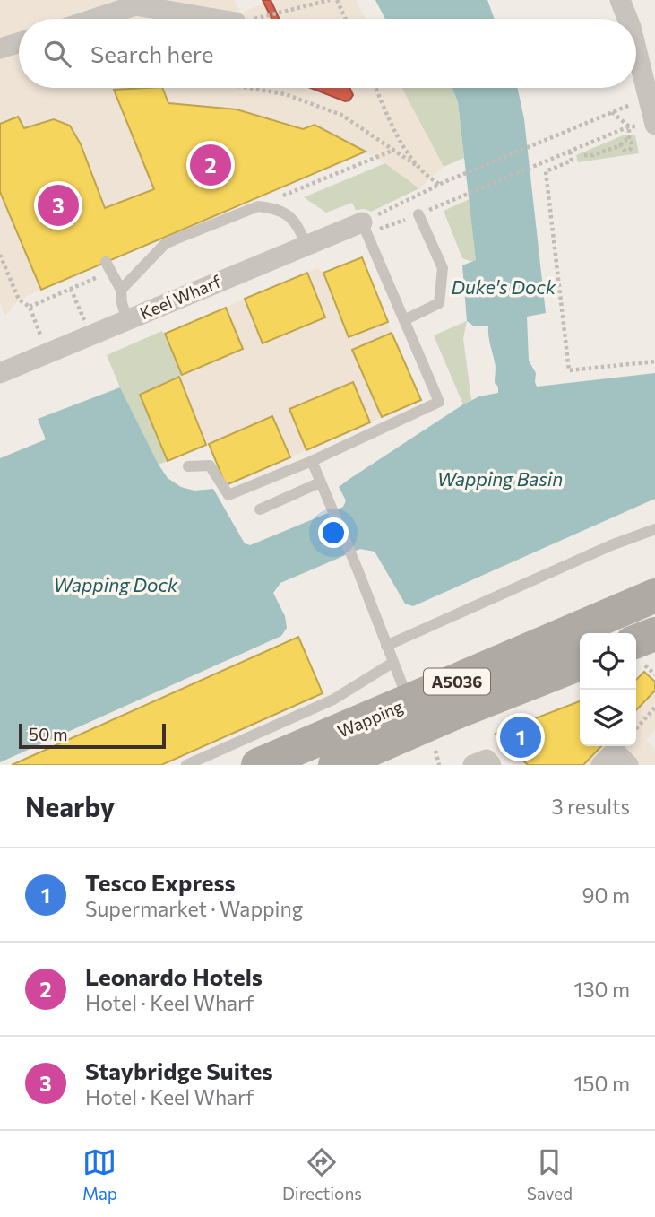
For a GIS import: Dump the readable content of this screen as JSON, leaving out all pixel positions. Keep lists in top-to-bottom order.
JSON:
{
  "streets": {
    "highway": ["A5036", "Wapping"],
    "street": ["Keel Wharf"]
  },
  "water": ["Duke's Dock", "Wapping Basin", "Wapping Dock"],
  "scale_bar": "50 m",
  "page": {
    "search": "Search here",
    "pins": ["2", "3", "1"],
    "scale": "50 m",
    "heading": ["Nearby", "3 results"],
    "list": [
      {
        "mark": "1",
        "name": "Tesco Express",
        "note": "Supermarket · Wapping",
        "value": "90 m"
      },
      {
        "mark": "2",
        "name": "Leonardo Hotels",
        "note": "Hotel · Keel Wharf",
        "value": "130 m"
      },
      {
        "mark": "3",
        "name": "Staybridge Suites",
        "note": "Hotel · Keel Wharf",
        "value": "150 m"
      }
    ],
    "nav": ["Map", "Directions", "Saved"]
  }
}
